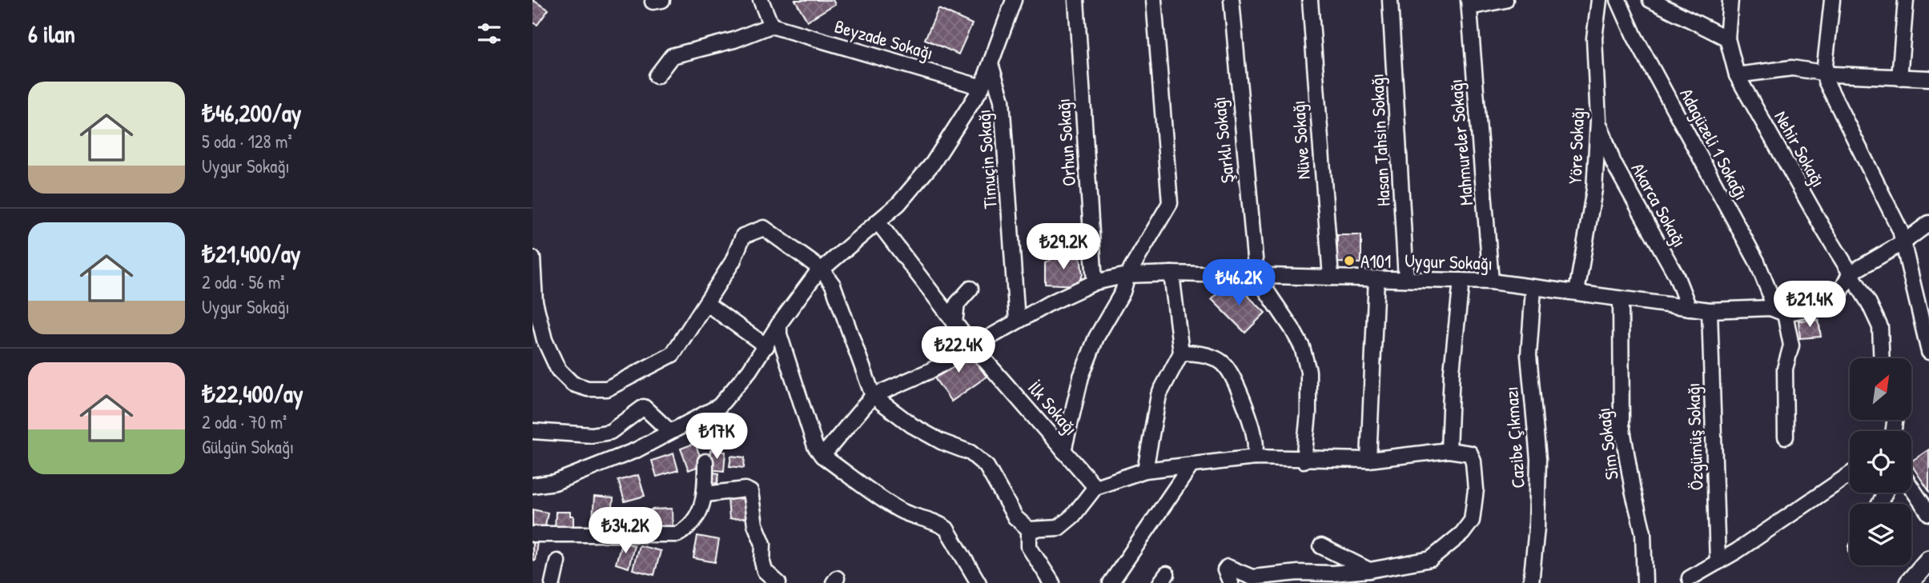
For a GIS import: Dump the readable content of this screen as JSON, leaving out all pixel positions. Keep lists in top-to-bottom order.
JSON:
{
  "streets": {
    "street": [
      "Beyzade Sokağı",
      "Şarklı Sokağı",
      "Nüve Sokağı",
      "Hasan Tahsin Sokağı",
      "Orhun Sokağı",
      "Mahmureler Sokağı",
      "Adagüzeli 1 Sokaḡı",
      "Yöre Sokağı",
      "Nehir Sokağı",
      "Timuçin Sokağı",
      "Akarca Sokağı",
      "Uygur Sokağı",
      "İlk Sokağı",
      "Özgümüş Sokağı",
      "Cazibe Çıkmazı",
      "Sim Sokağı"
    ]
  },
  "crossings": [
    ["Şarklı Sokağı", "Uygur Sokağı"],
    ["Nüve Sokağı", "Uygur Sokağı"],
    ["Hasan Tahsin Sokağı", "Uygur Sokağı"],
    ["Orhun Sokağı", "Uygur Sokağı"],
    ["Mahmureler Sokağı", "Uygur Sokağı"],
    ["Adagüzeli 1 Sokaḡı", "Uygur Sokağı"],
    ["Yöre Sokağı", "Akarca Sokağı"],
    ["Yöre Sokağı", "Uygur Sokağı"],
    ["Timuçin Sokağı", "Uygur Sokağı"],
    ["Akarca Sokağı", "Uygur Sokağı"],
    ["Uygur Sokağı", "İlk Sokağı"],
    ["Uygur Sokağı", "Özgümüş Sokağı"],
    ["Uygur Sokağı", "Cazibe Çıkmazı"],
    ["Uygur Sokağı", "Sim Sokağı"]
  ],
  "places": ["A101"],
  "north": "top right",
  "page": {
    "heading": "6 ilan",
    "list": [
      {
        "name": "₺46,200/ay",
        "note": "5 oda · 128 m² · Uygur Sokağı"
      },
      {
        "name": "₺21,400/ay",
        "note": "2 oda · 56 m² · Uygur Sokağı"
      },
      {
        "name": "₺22,400/ay",
        "note": "2 oda · 70 m² · Gülgün Sokağı"
      }
    ],
    "price": [
      "₺29.2K",
      "₺46.2K",
      "₺21.4K",
      "₺22.4K",
      "₺17K",
      "₺34.2K"
    ]
  }
}
